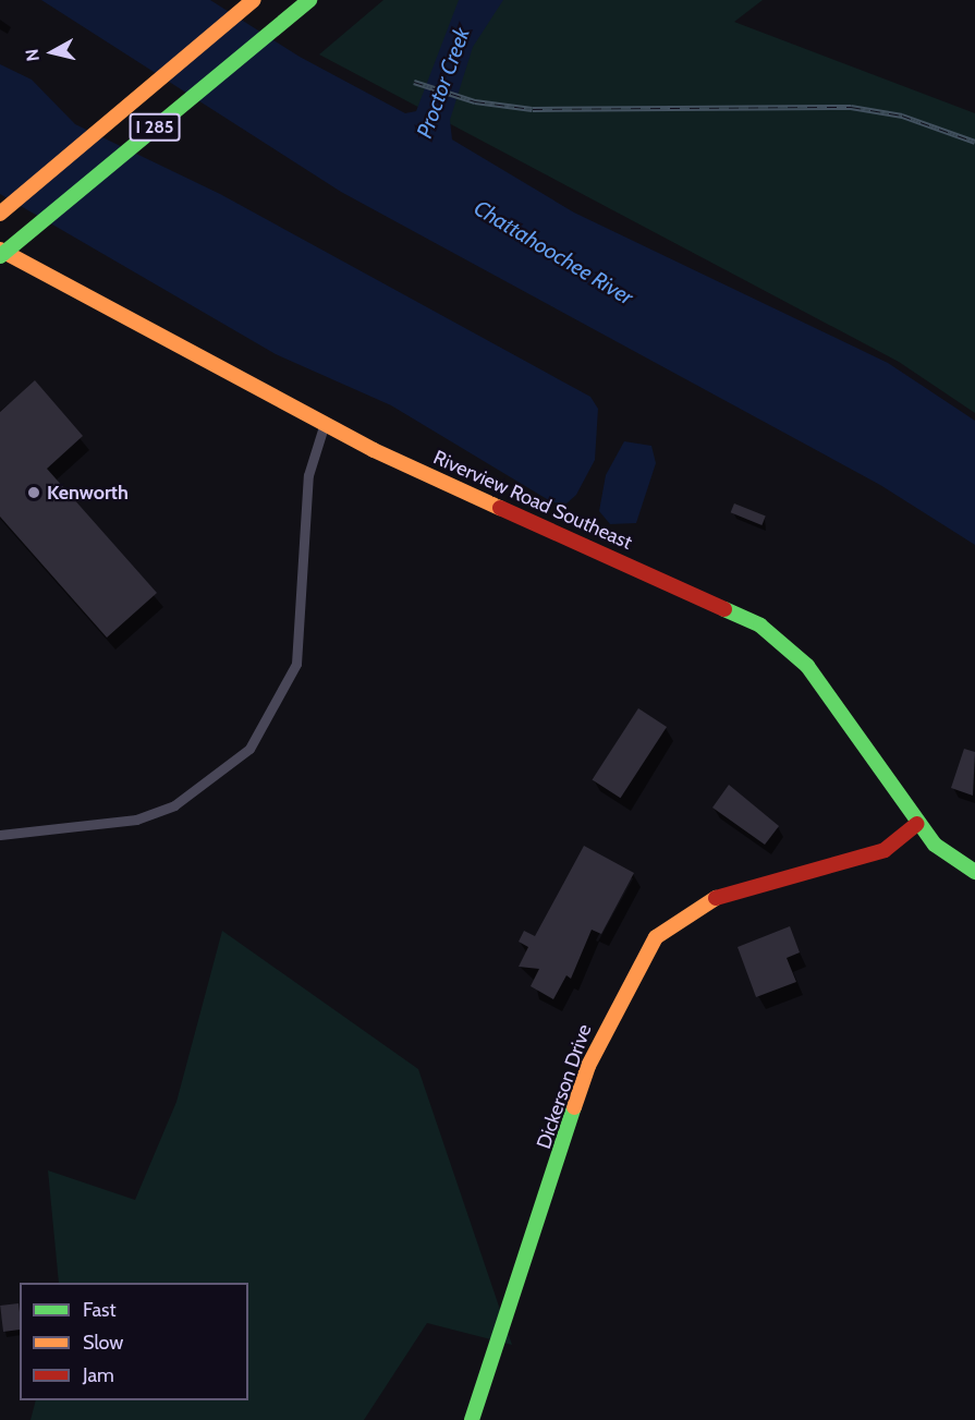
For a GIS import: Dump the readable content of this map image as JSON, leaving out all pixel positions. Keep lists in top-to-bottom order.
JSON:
{
  "streets": {
    "main road": ["I 285", "Riverview Road Southeast", "Dickerson Drive"]
  },
  "crossings": [
    ["Riverview Road Southeast", "Dickerson Drive"]
  ],
  "water": ["Proctor Creek", "Chattahoochee River"],
  "places": ["Kenworth"],
  "legend": ["Fast", "Slow", "Jam"],
  "north": "left"
}
